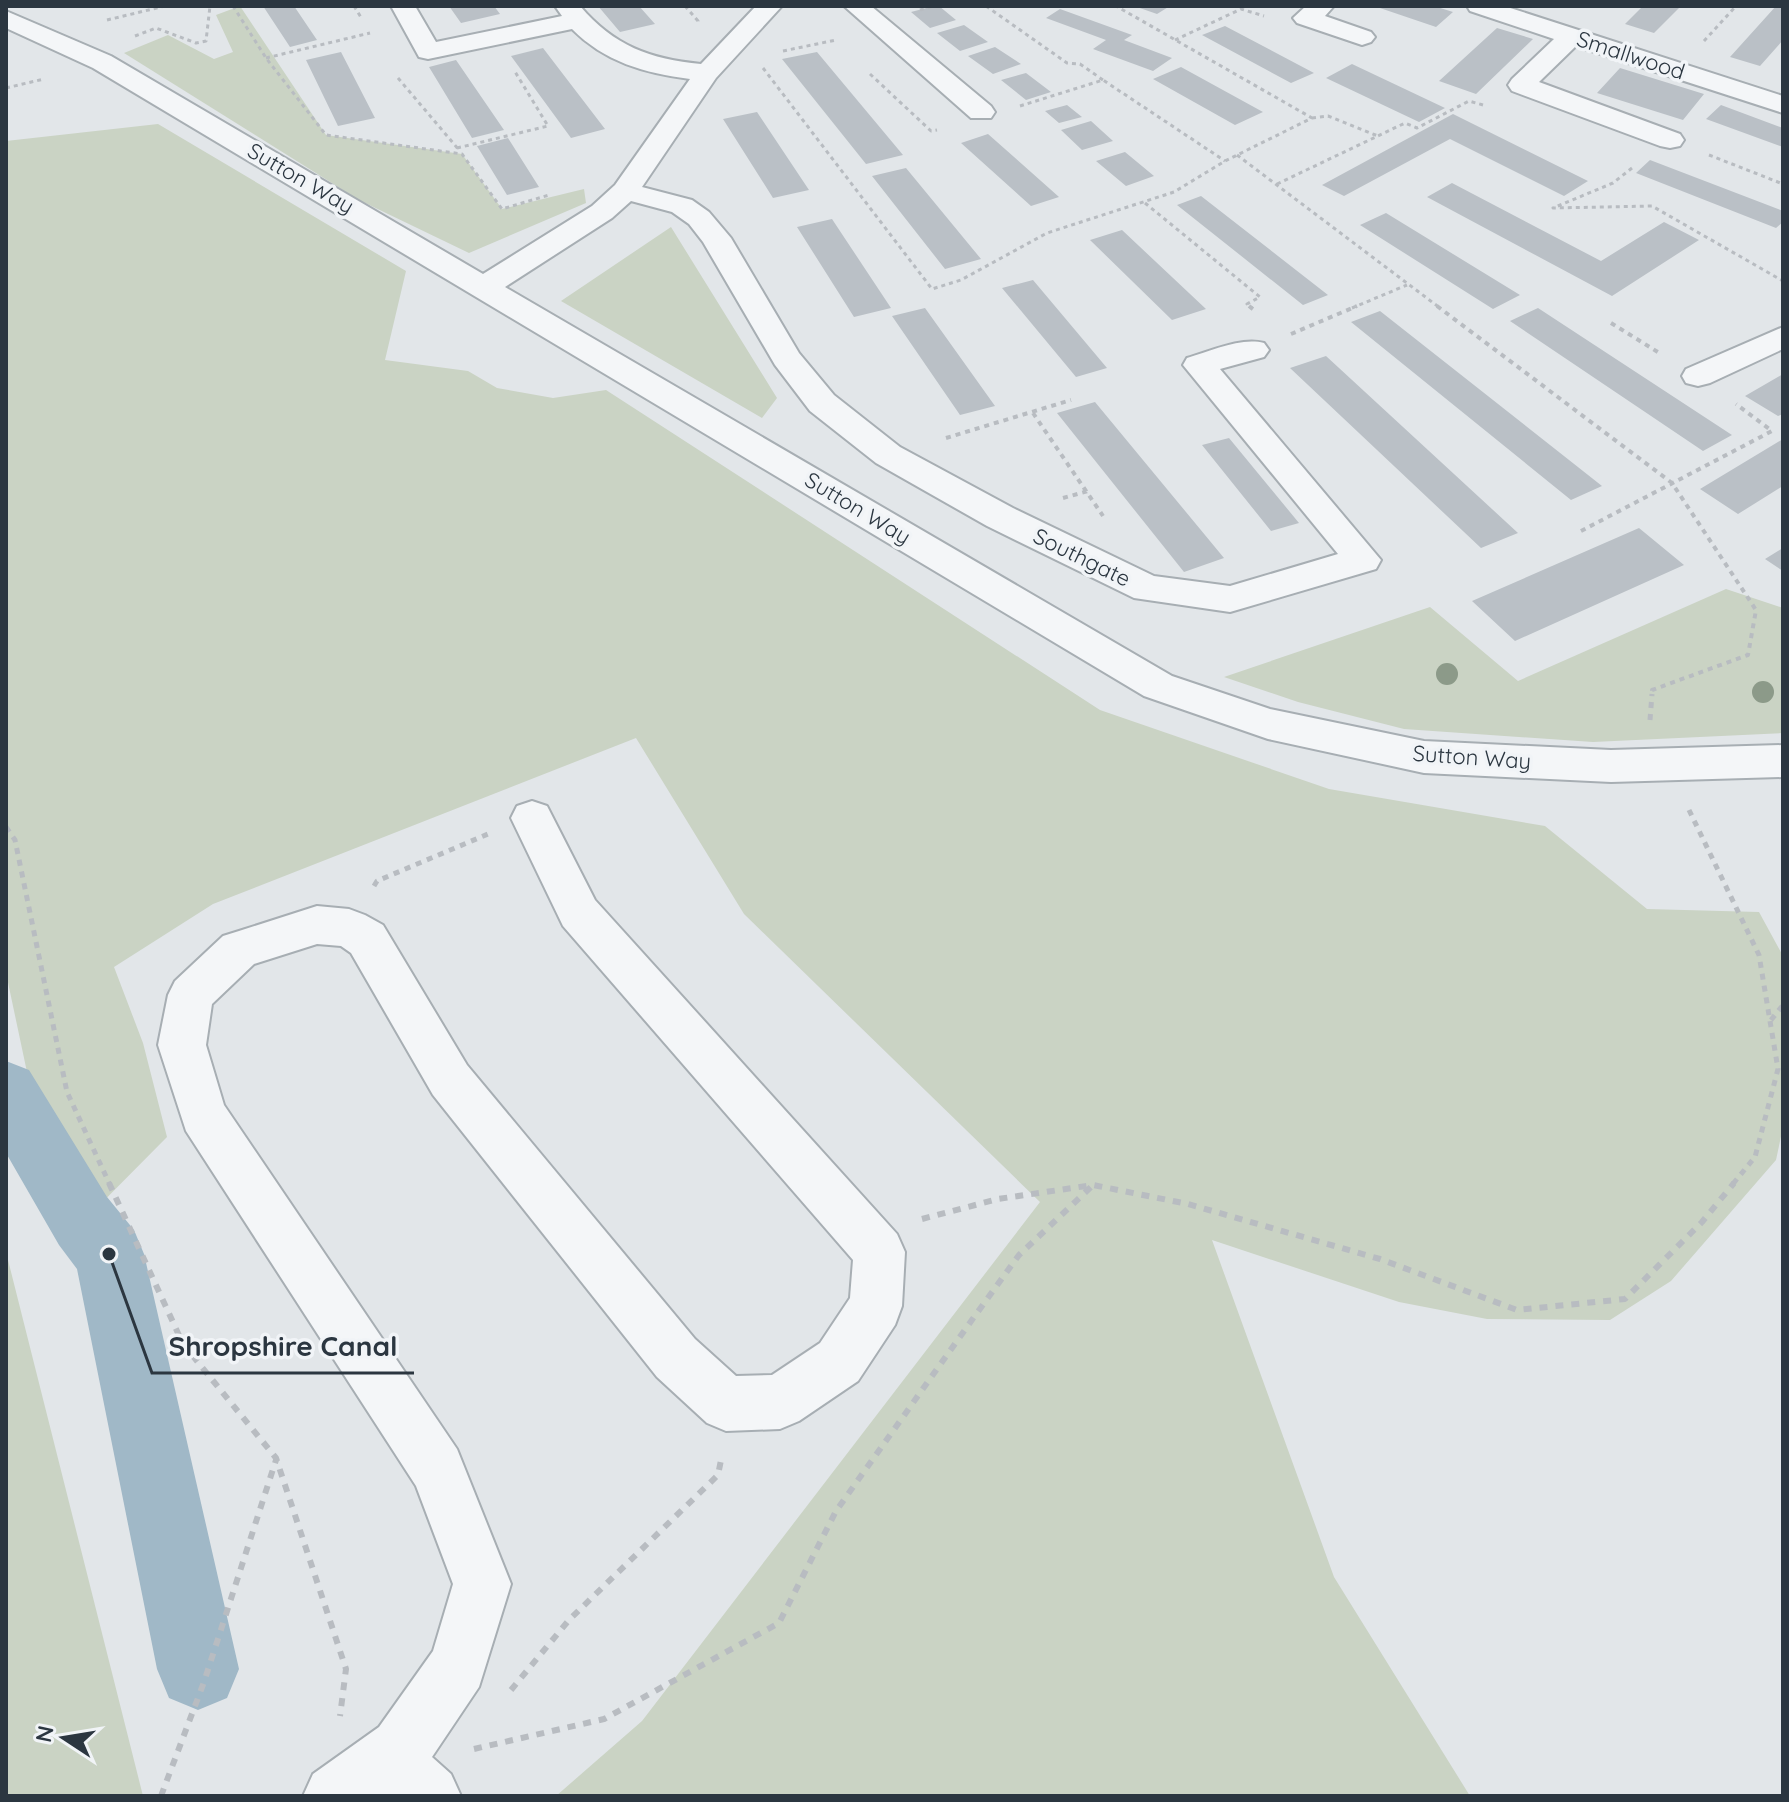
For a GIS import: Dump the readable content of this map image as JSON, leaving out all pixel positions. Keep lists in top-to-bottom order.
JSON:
{
  "streets": {
    "street": ["Smallwood", "Sutton Way", "Southgate"]
  },
  "places": ["Shropshire Canal"],
  "north": "left"
}
